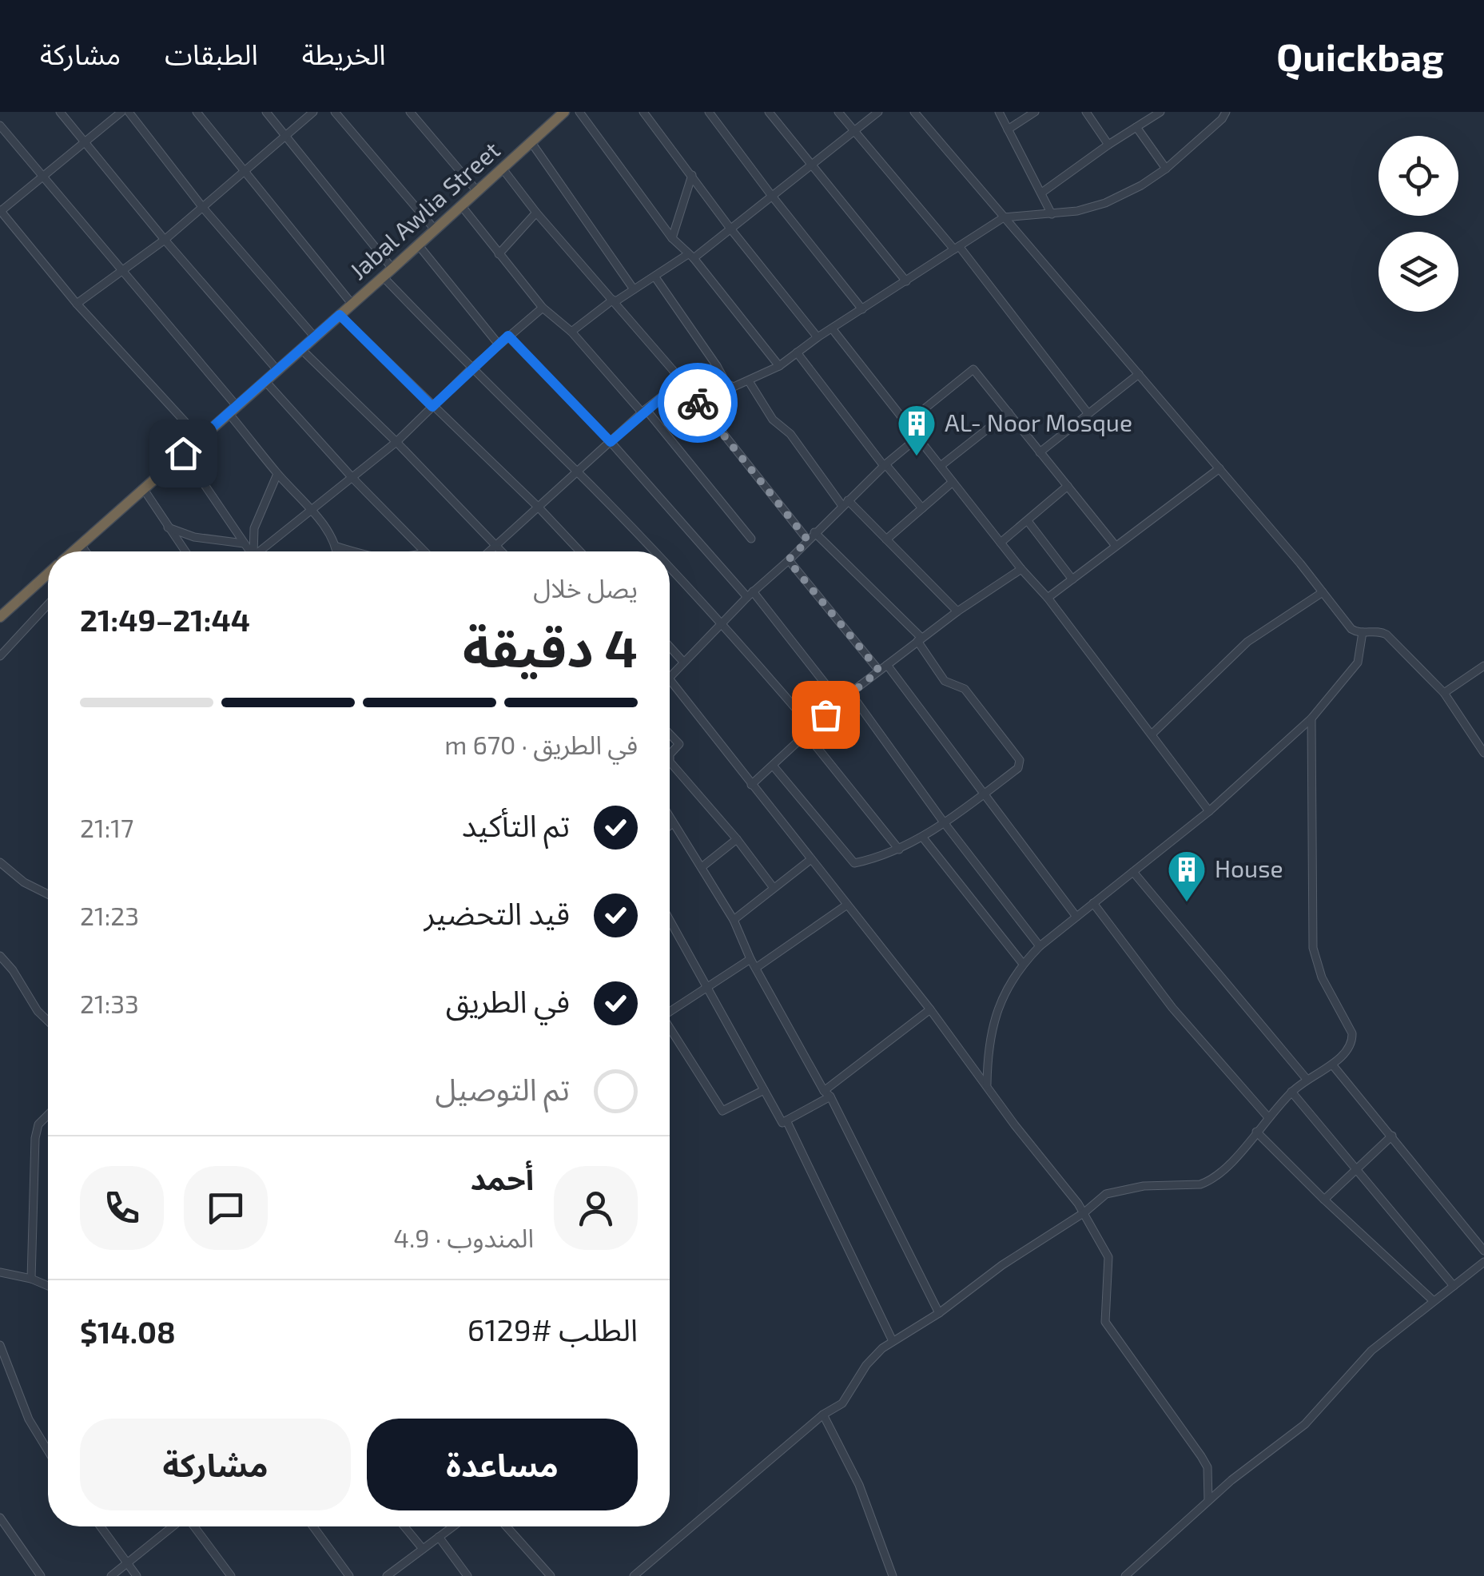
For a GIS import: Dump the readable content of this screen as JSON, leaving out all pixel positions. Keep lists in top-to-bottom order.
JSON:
{
  "streets": {
    "highway": ["Jabal Awlia Street"]
  },
  "places": {
    "building": ["AL- Noor Mosque", "House"]
  },
  "page": {
    "header": "Quickbag",
    "nav": ["الخريطة", "الطبقات", "مشاركة"],
    "heading": ["4 دقيقة", "يصل خلال", "21:44–21:49"],
    "panel": [
      "أحمد",
      "المندوب · 4.9",
      "الطلب #6129",
      "$14.08"
    ],
    "bar": "في الطريق · 670 m",
    "list": [
      ["تم التأكيد", "21:17"],
      ["قيد التحضير", "21:23"],
      ["في الطريق", "21:33"],
      "تم التوصيل"
    ],
    "buttons": ["مساعدة", "مشاركة"]
  }
}
